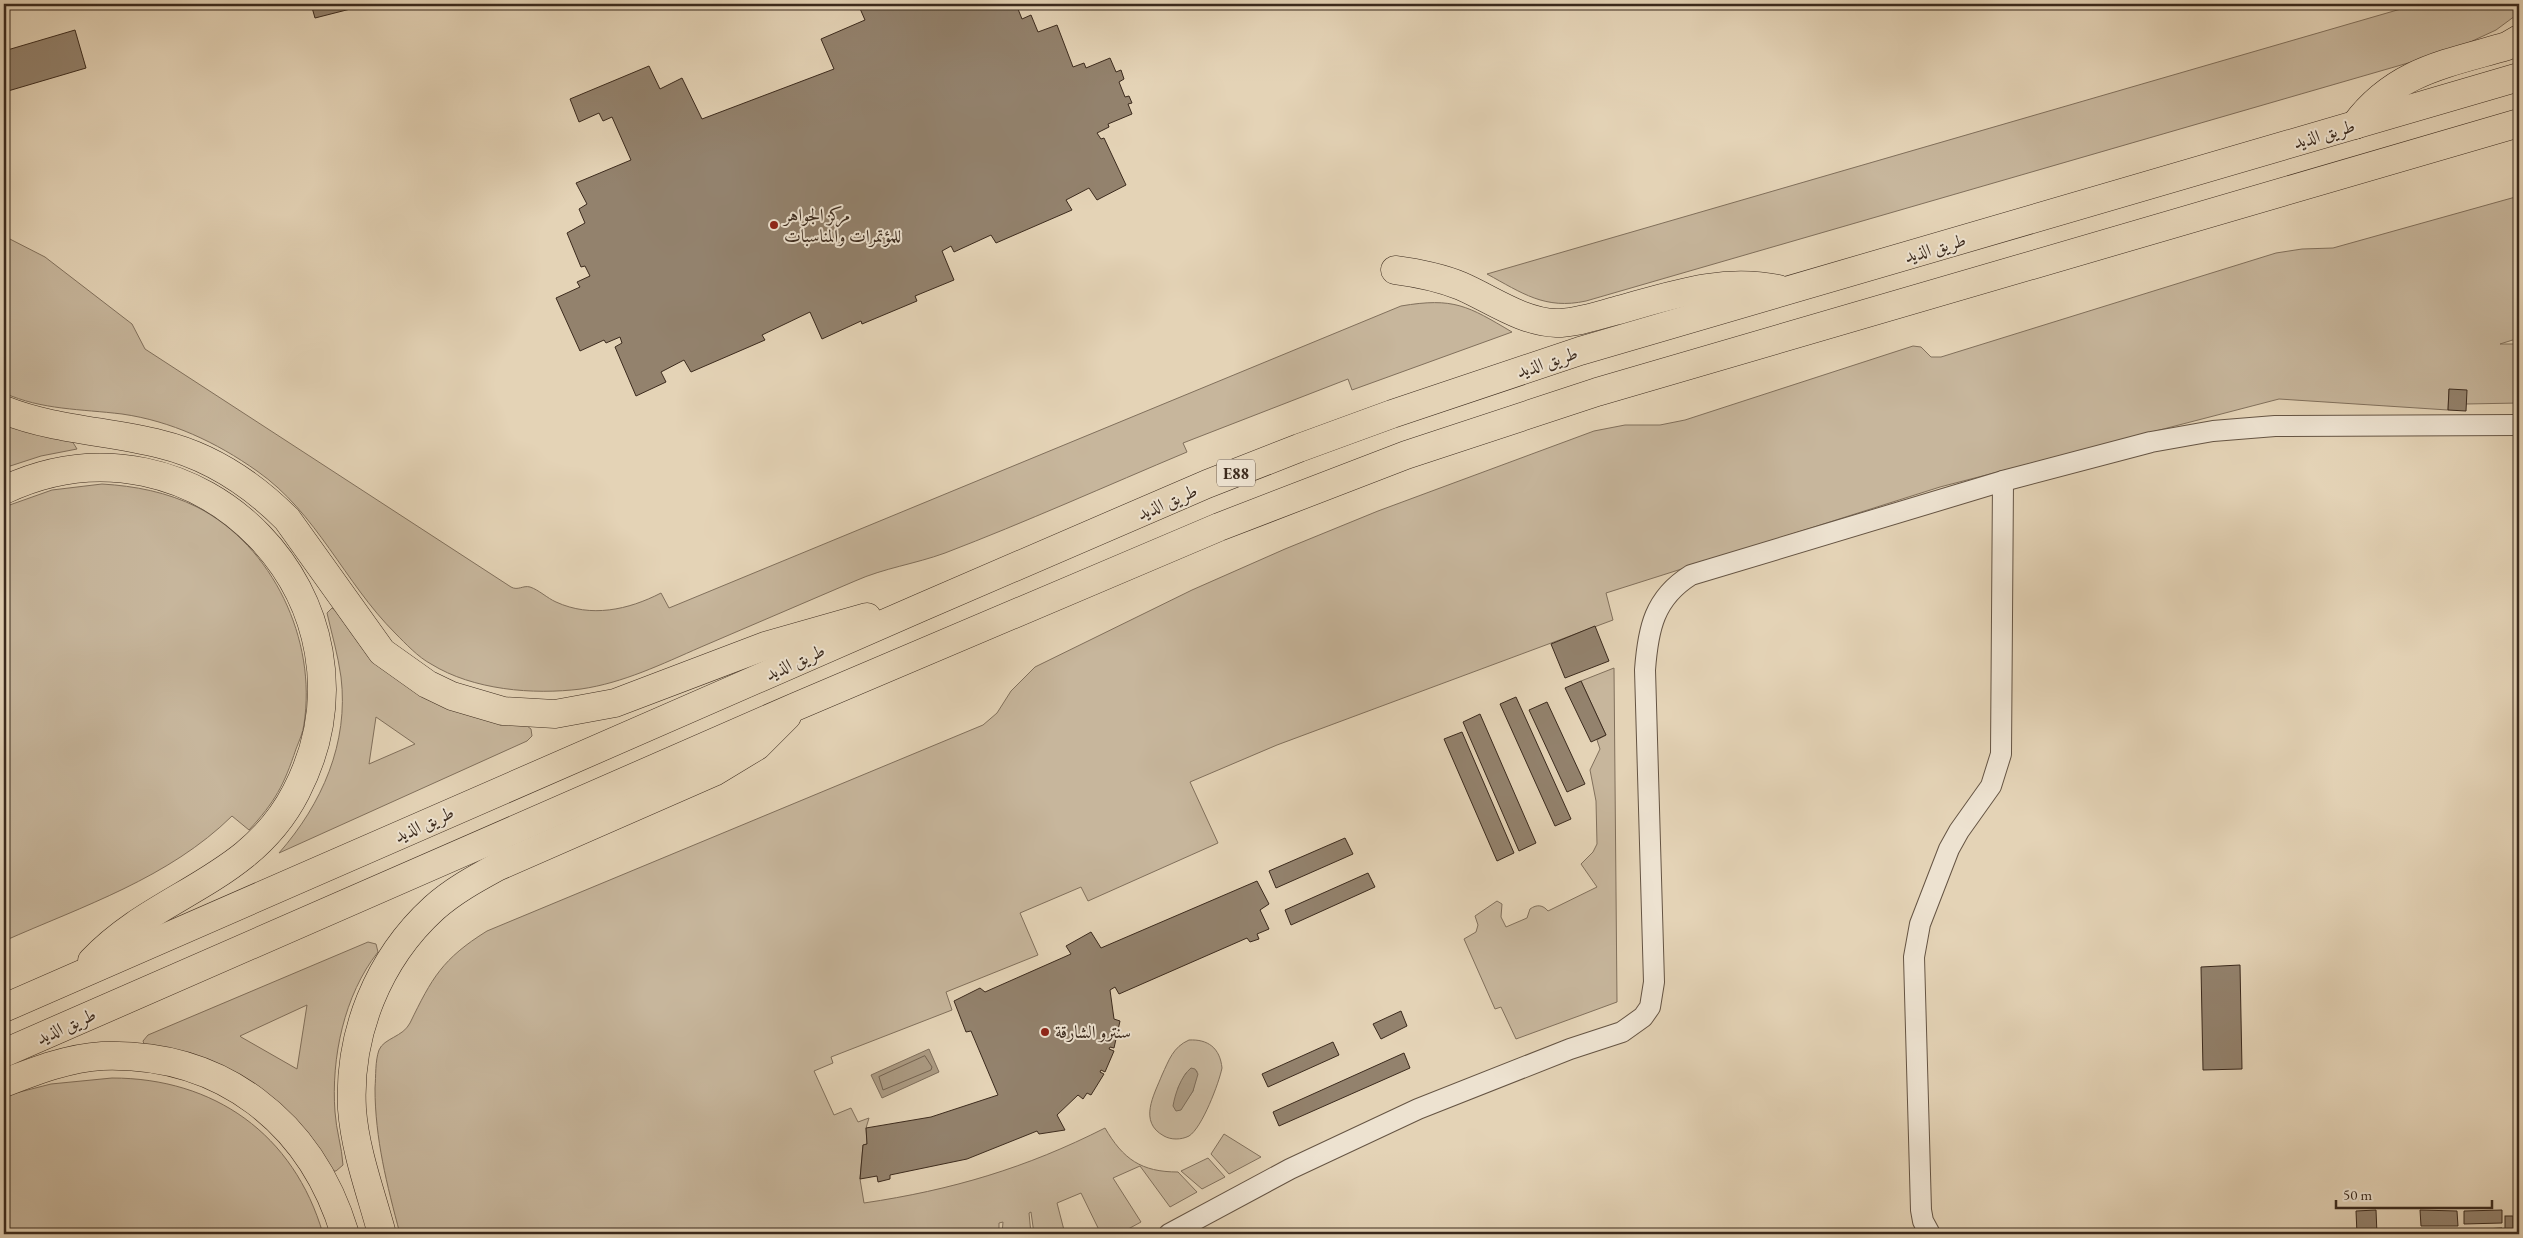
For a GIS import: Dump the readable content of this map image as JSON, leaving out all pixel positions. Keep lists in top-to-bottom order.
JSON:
{
  "streets": {
    "highway": ["طريق الذيد", "E88"]
  },
  "places": ["مركز الجواهر للمؤتمرات والمناسبات", "سنترو الشارقة"],
  "scale_bar": "50 m"
}
